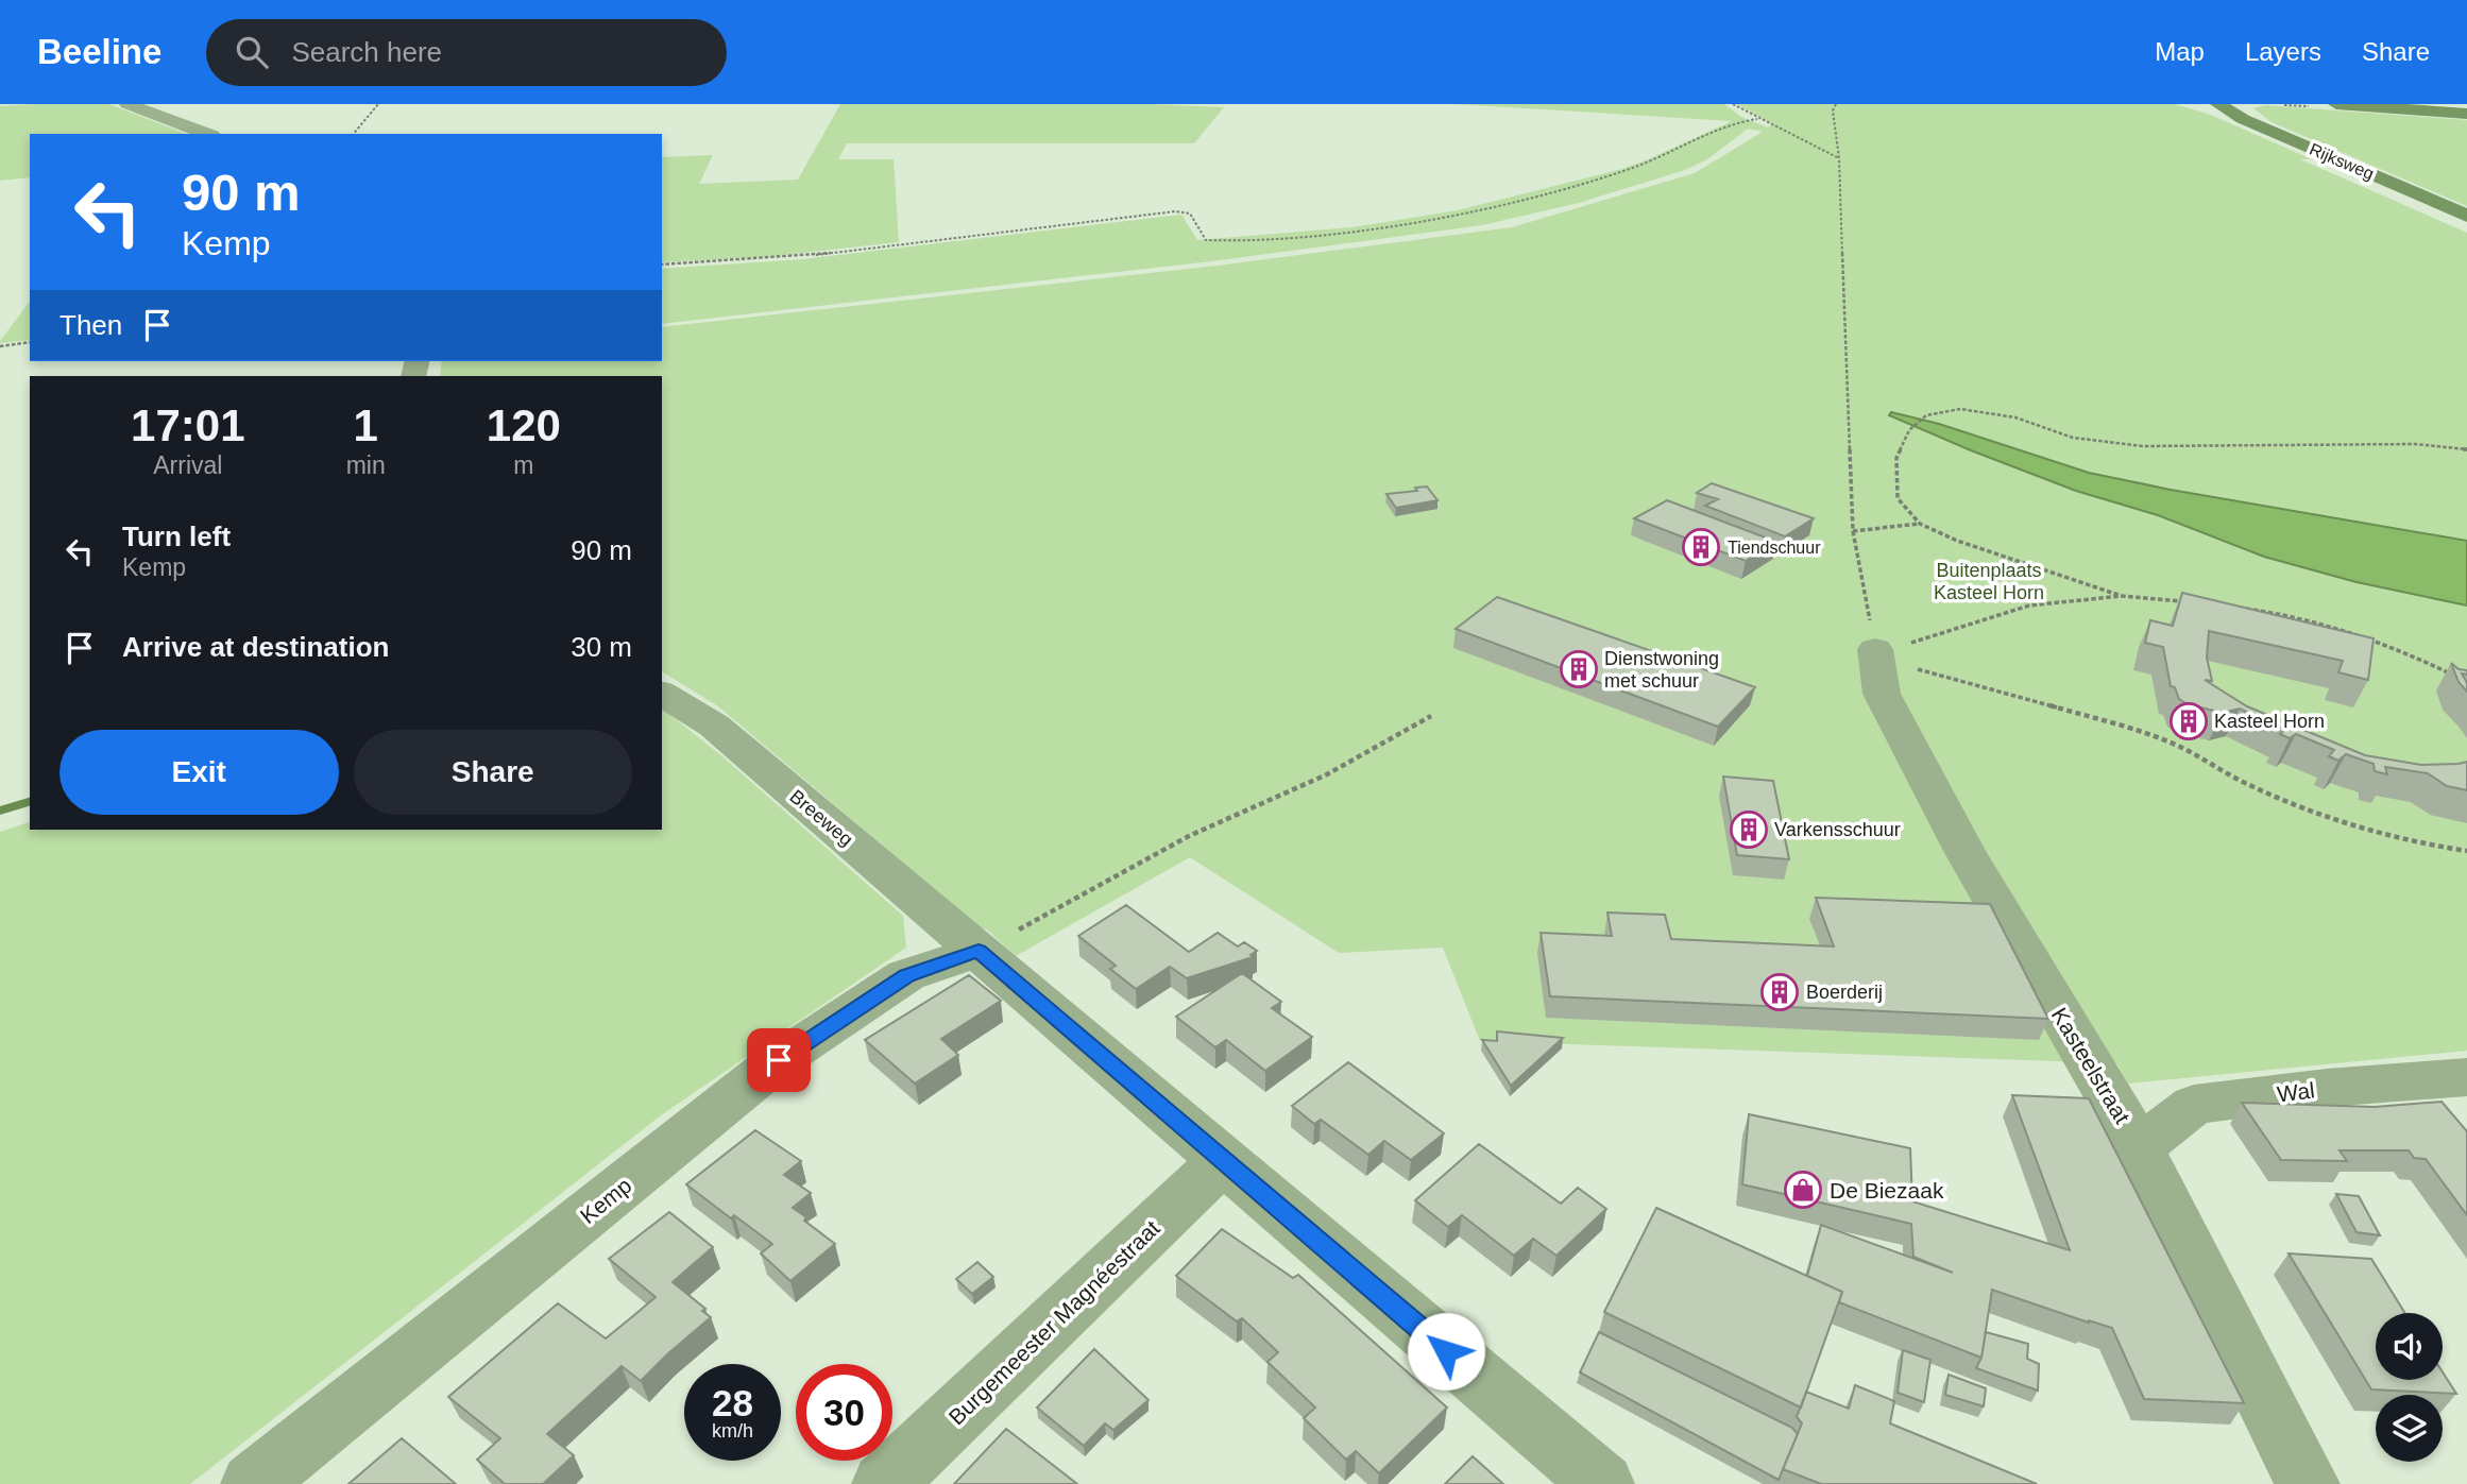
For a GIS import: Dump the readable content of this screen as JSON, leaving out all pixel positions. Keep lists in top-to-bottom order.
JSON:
{
  "streets": {
    "main road": ["Rijksweg"],
    "street": [
      "Breeweg",
      "Kasteelstraat",
      "Wal",
      "Kemp",
      "Burgemeester Magnéestraat"
    ]
  },
  "crossings": [
    ["Breeweg", "Kemp"],
    ["Breeweg", "Burgemeester Magnéestraat"],
    ["Kasteelstraat", "Wal"]
  ],
  "parks": ["Buitenplaats Kasteel Horn"],
  "places": {
    "building": [
      "Tiendschuur",
      "Dienstwoning met schuur",
      "Kasteel Horn",
      "Varkensschuur",
      "Boerderij"
    ],
    "shop": ["De Biezaak"]
  },
  "page": {
    "header": "Beeline",
    "search": "Search here",
    "nav": ["Map", "Layers", "Share"],
    "turn": ["90 m", "Kemp"],
    "then": "Then",
    "eta": [
      "17:01",
      "Arrival",
      "1",
      "min",
      "120",
      "m"
    ],
    "list": [
      {
        "name": "Turn left",
        "note": "Kemp",
        "value": "90 m"
      },
      {
        "name": "Arrive at destination",
        "value": "30 m"
      }
    ],
    "buttons": ["Exit", "Share"],
    "speed": "28 km/h",
    "limit": "30"
  }
}
